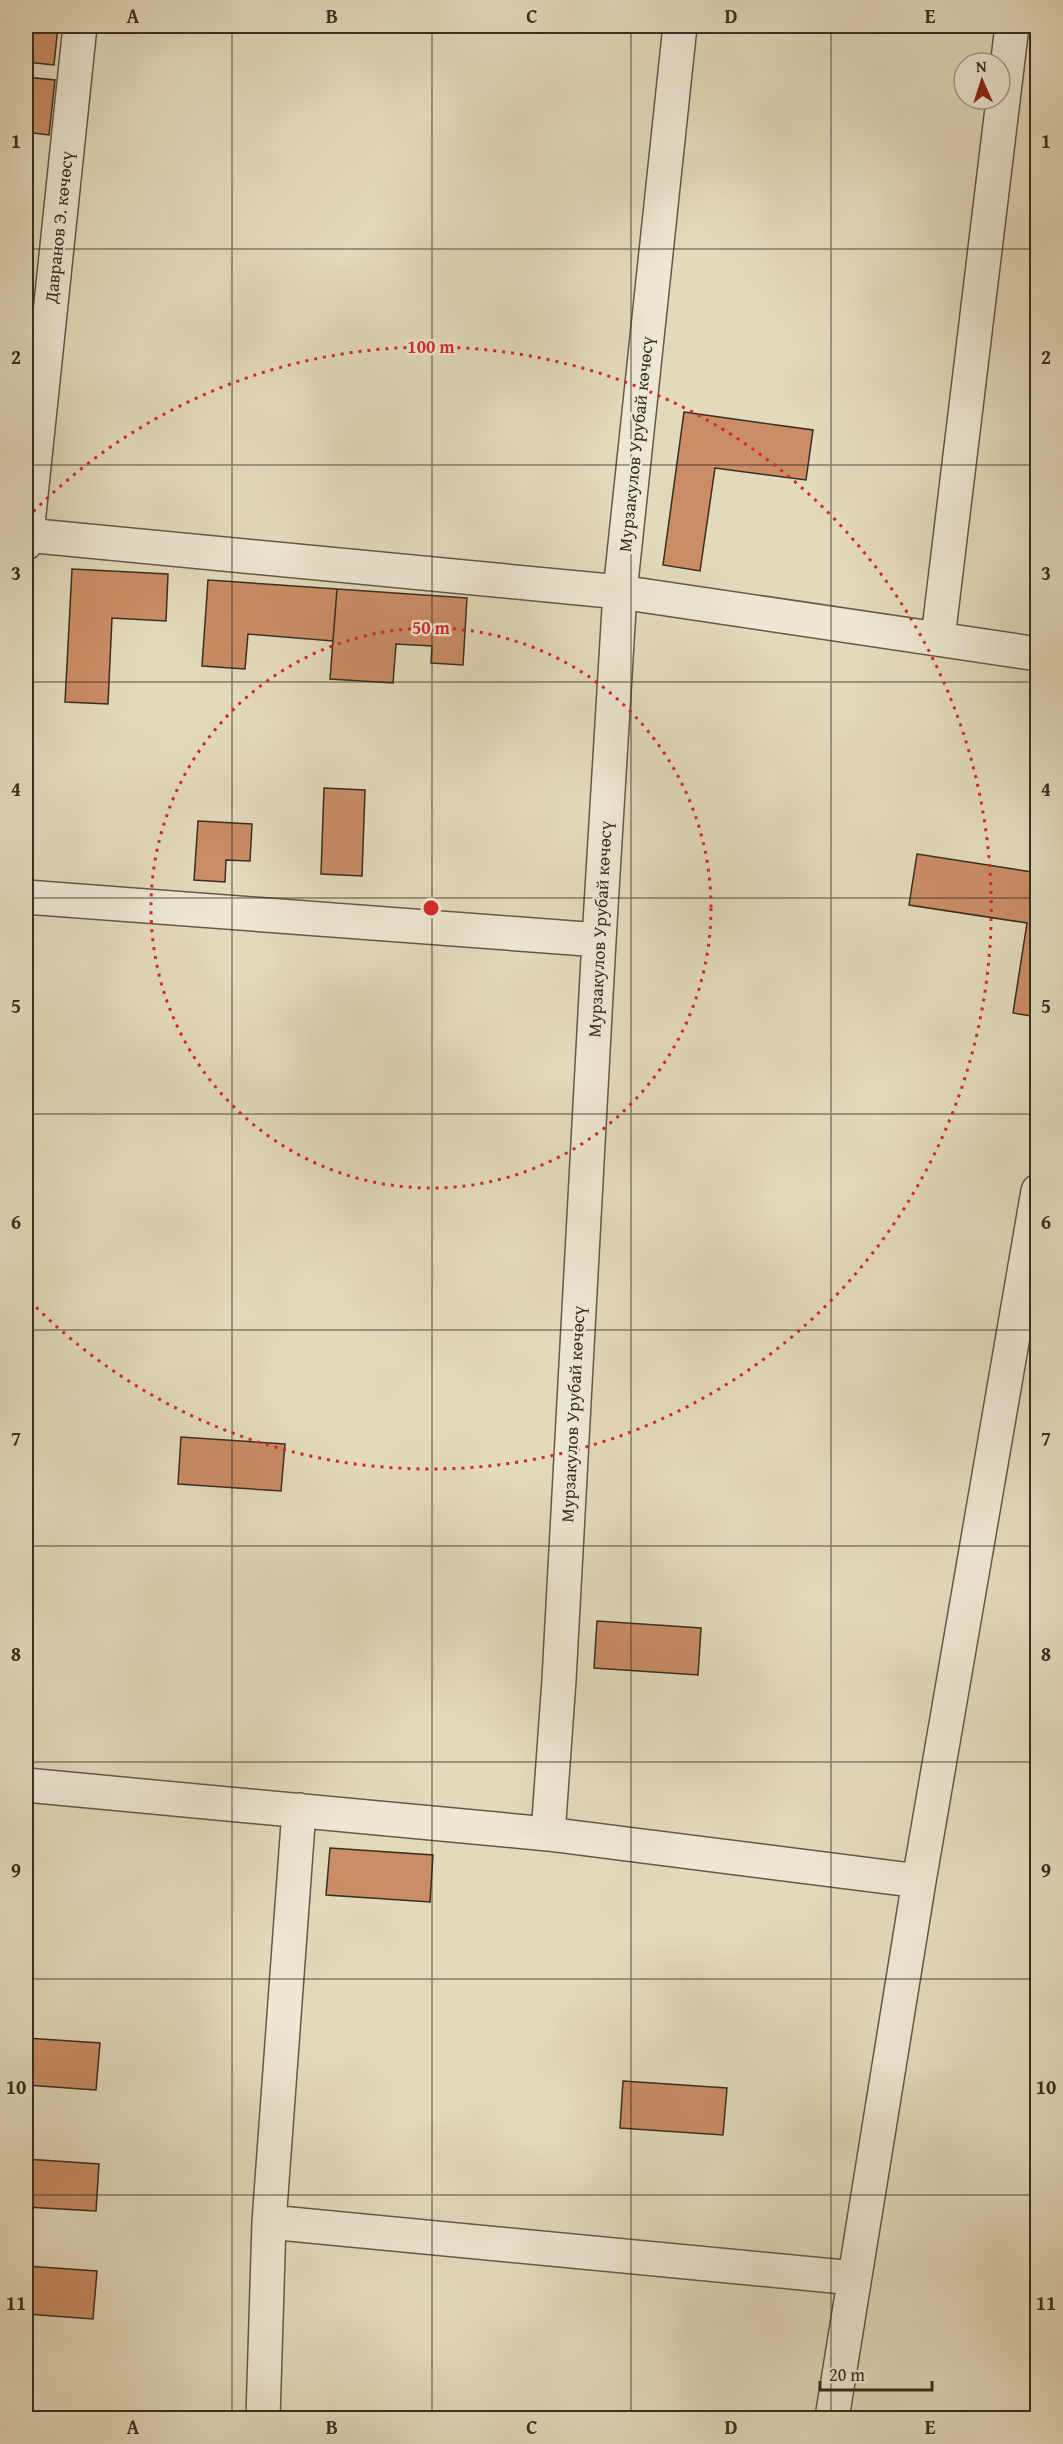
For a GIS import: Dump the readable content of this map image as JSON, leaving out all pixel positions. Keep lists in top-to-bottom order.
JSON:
{
  "streets": {
    "street": ["Давранов Э. көчөсү", "Мурзакулов Урубай көчөсү"]
  },
  "scale_bar": "20 m",
  "north": "top",
  "grid": {
    "columns": [
      "A",
      "B",
      "C",
      "D",
      "E"
    ],
    "rows": [
      "1",
      "2",
      "3",
      "4",
      "5",
      "6",
      "7",
      "8",
      "9",
      "10",
      "11"
    ]
  },
  "rings": ["100 m", "50 m"]
}
